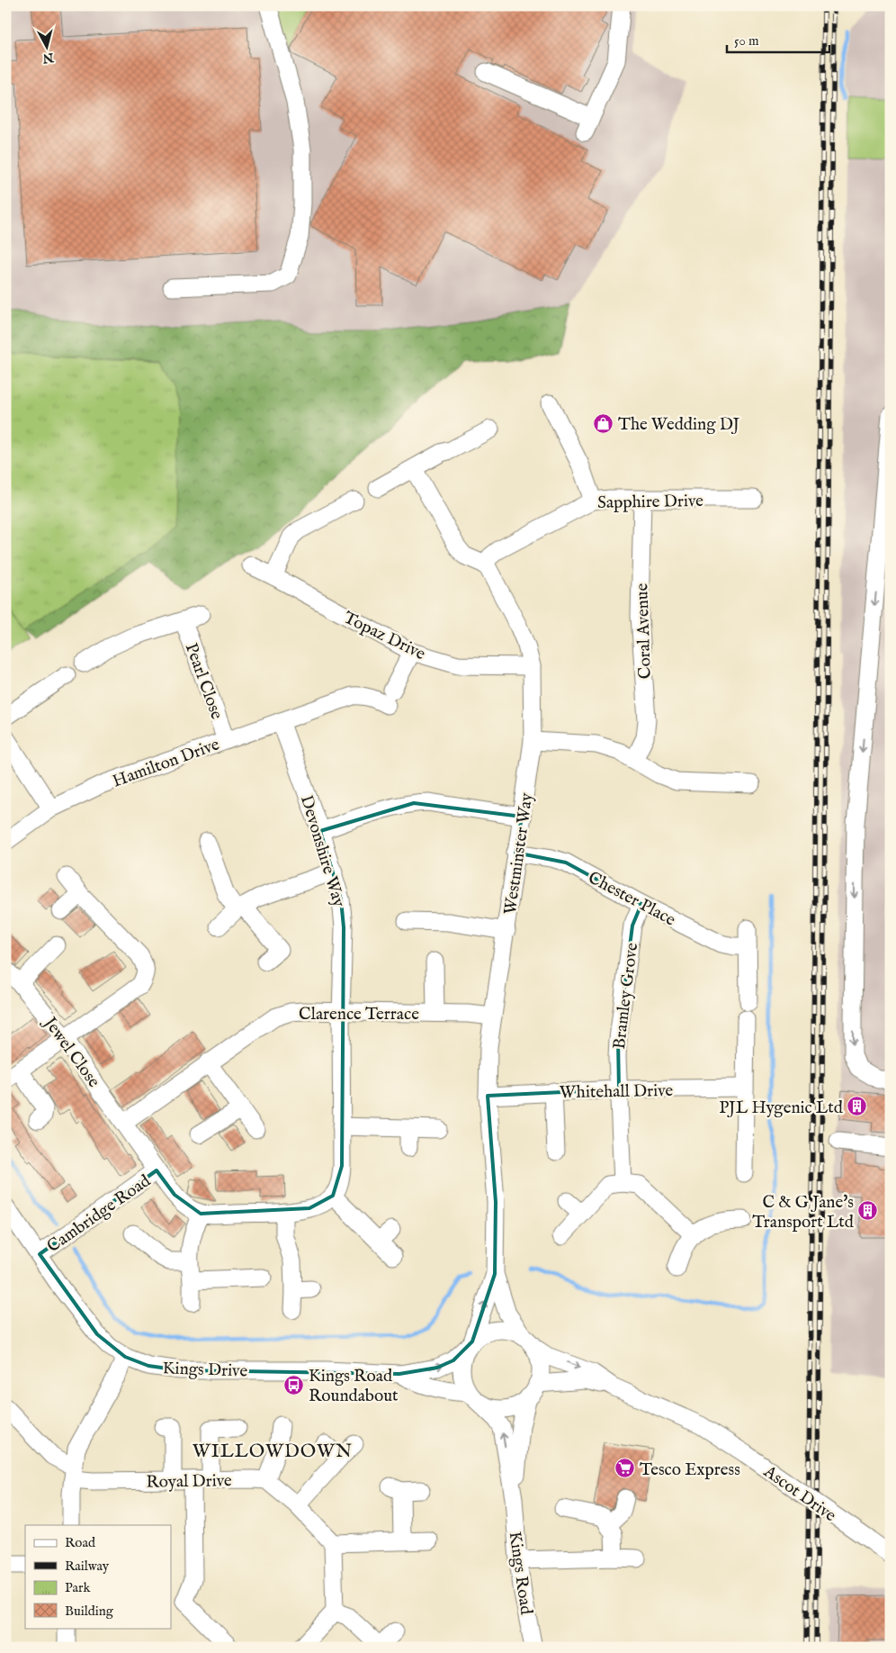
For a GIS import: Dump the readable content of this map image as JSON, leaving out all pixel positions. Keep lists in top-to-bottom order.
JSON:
{
  "streets": {
    "street": [
      "Sapphire Drive",
      "Coral Avenue",
      "Topaz Drive",
      "Pearl Close",
      "Hamilton Drive",
      "Devonshire Way",
      "Westminster Way",
      "Chester Place",
      "Bramley Grove",
      "Clarence Terrace",
      "Jewel Close",
      "Whitehall Drive",
      "Cambridge Road",
      "Kings Drive",
      "Royal Drive",
      "Ascot Drive",
      "Kings Road"
    ]
  },
  "crossings": [
    ["Sapphire Drive", "Coral Avenue"],
    ["Sapphire Drive", "Westminster Way"],
    ["Topaz Drive", "Hamilton Drive"],
    ["Topaz Drive", "Westminster Way"],
    ["Pearl Close", "Hamilton Drive"],
    ["Hamilton Drive", "Devonshire Way"],
    ["Devonshire Way", "Clarence Terrace"],
    ["Westminster Way", "Chester Place"],
    ["Westminster Way", "Clarence Terrace"],
    ["Westminster Way", "Whitehall Drive"],
    ["Westminster Way", "Kings Drive"],
    ["Westminster Way", "Kings Road"],
    ["Chester Place", "Bramley Grove"],
    ["Bramley Grove", "Whitehall Drive"],
    ["Clarence Terrace", "Jewel Close"],
    ["Jewel Close", "Cambridge Road"],
    ["Cambridge Road", "Kings Drive"],
    ["Kings Drive", "Kings Road"]
  ],
  "districts": ["WILLOWDOWN"],
  "places": {
    "shop": ["The Wedding DJ"],
    "building": ["PJL Hygenic Ltd", "C & G Jane's Transport Ltd"],
    "bus stop": ["Kings Road Roundabout"],
    "supermarket": ["Tesco Express"]
  },
  "legend": [
    "Road",
    "Railway",
    "Park",
    "Building"
  ],
  "scale_bar": "50 m",
  "north": "bottom"
}
